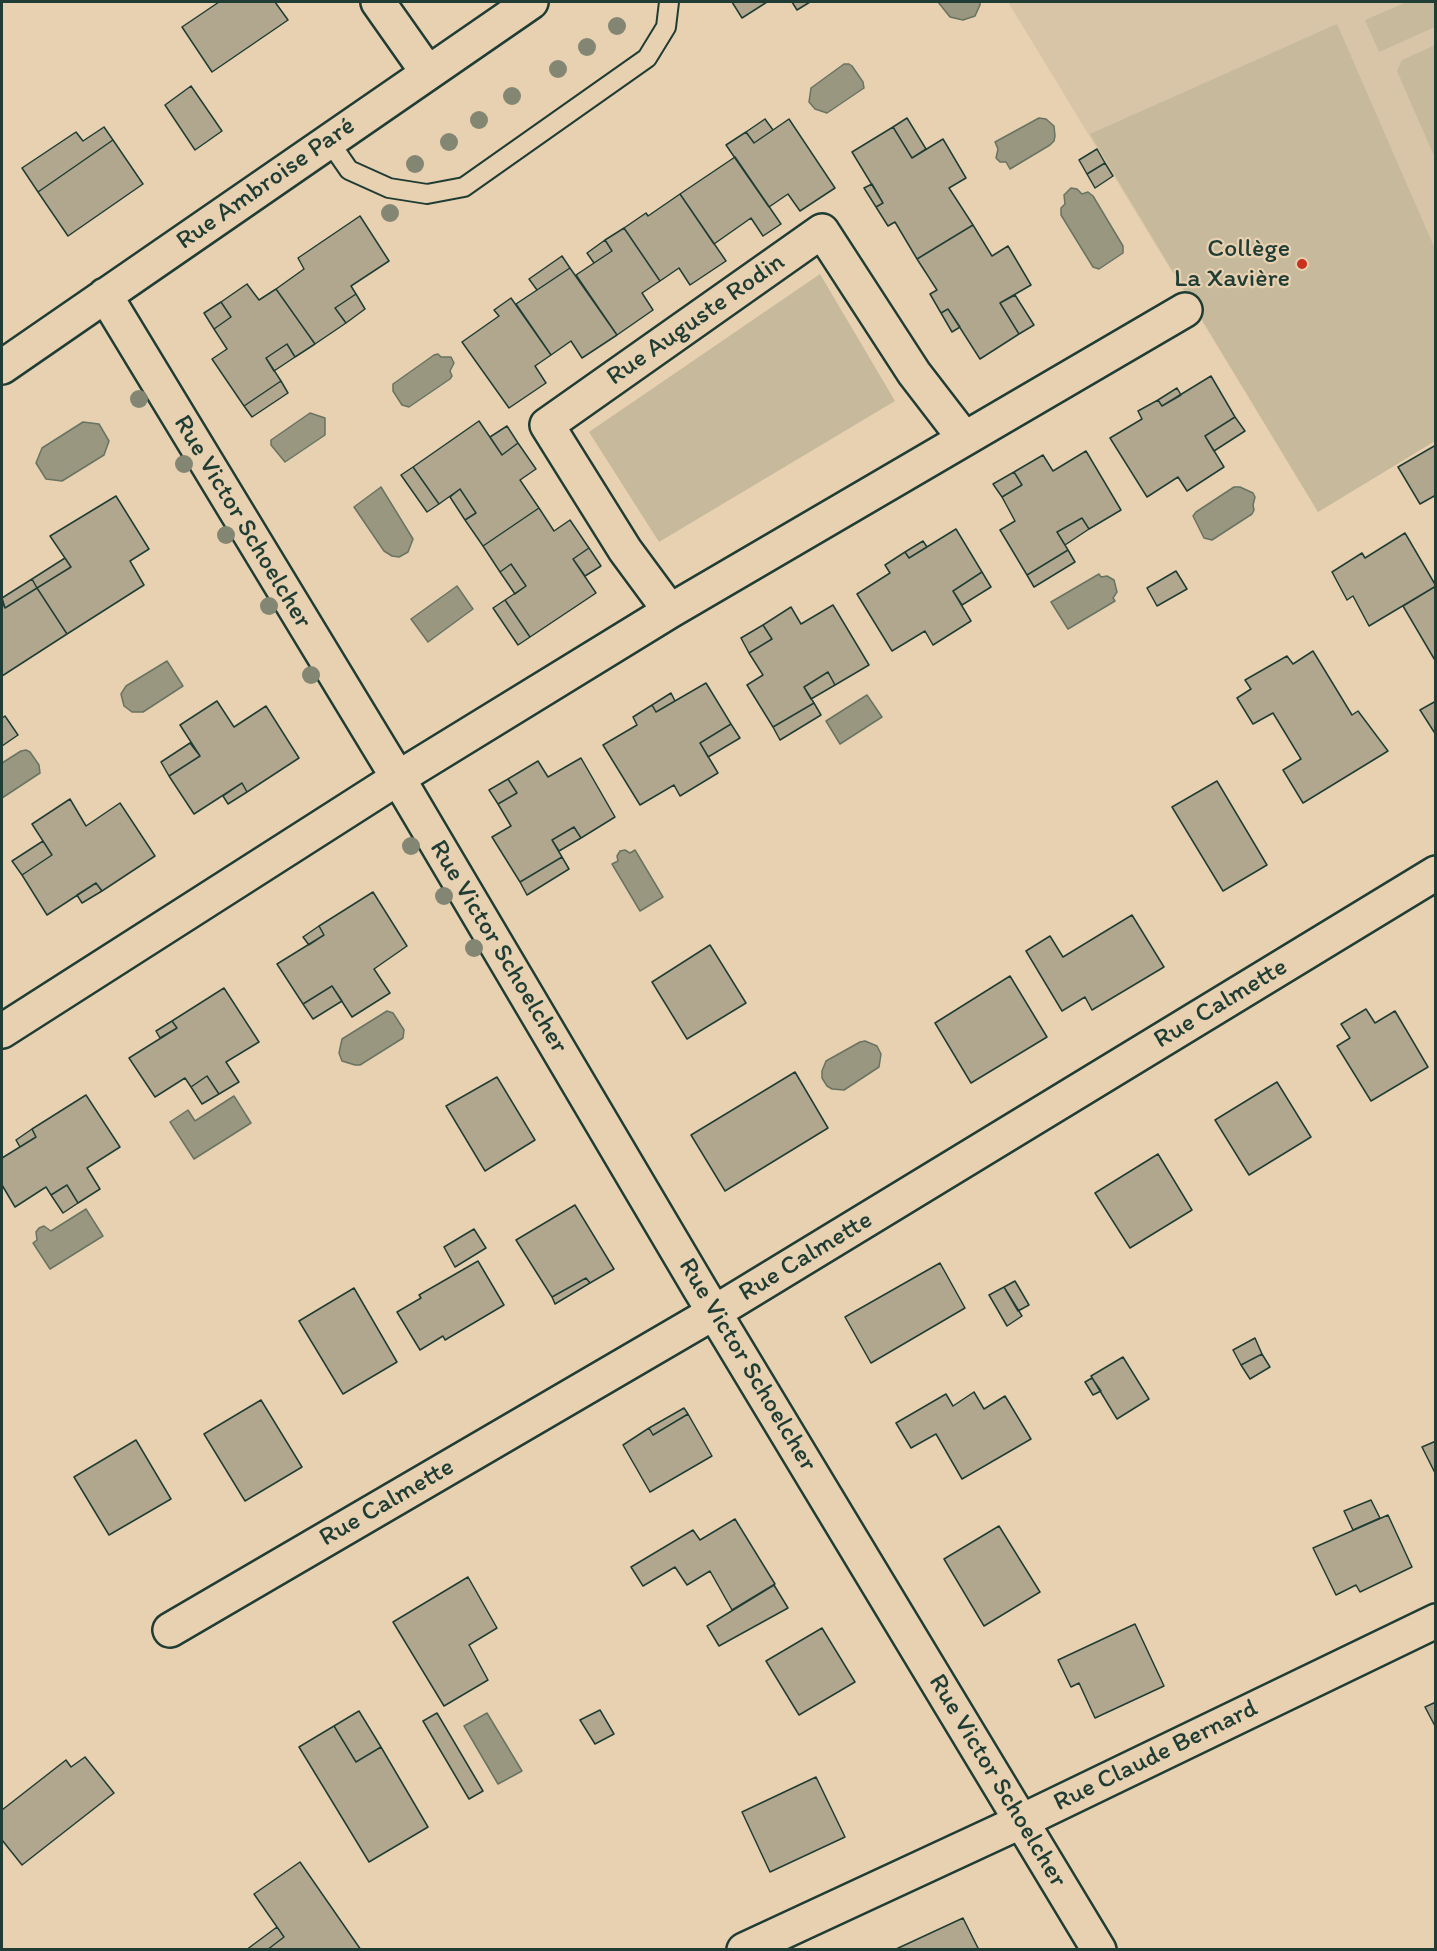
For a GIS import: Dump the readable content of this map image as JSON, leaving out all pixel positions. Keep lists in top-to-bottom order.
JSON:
{
  "streets": {
    "street": [
      "Rue Ambroise Paré",
      "Rue Auguste Rodin",
      "Rue Victor Schoelcher",
      "Rue Calmette",
      "Rue Claude Bernard"
    ]
  },
  "crossings": [
    ["Rue Ambroise Paré", "Rue Victor Schoelcher"],
    ["Rue Victor Schoelcher", "Rue Calmette"],
    ["Rue Victor Schoelcher", "Rue Claude Bernard"]
  ],
  "places": ["Collège La Xavière"]
}
